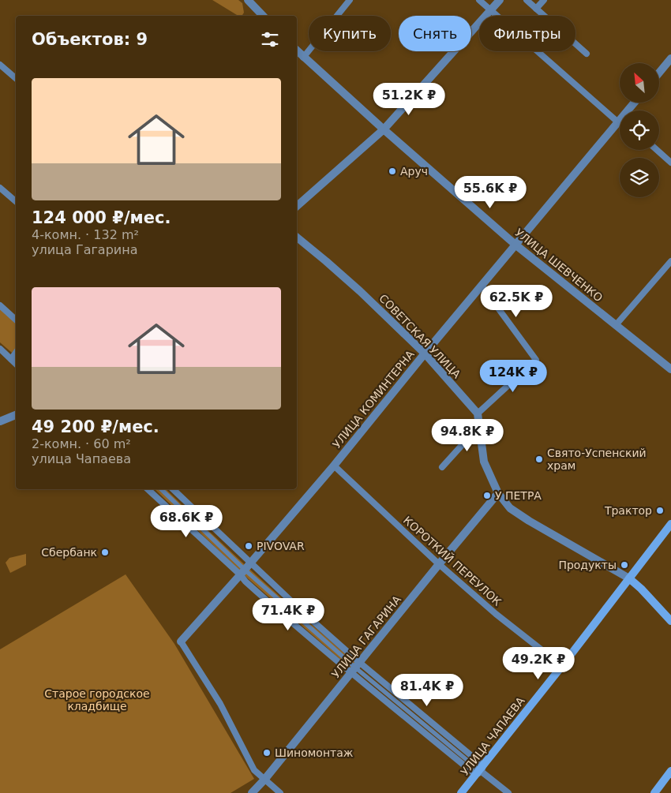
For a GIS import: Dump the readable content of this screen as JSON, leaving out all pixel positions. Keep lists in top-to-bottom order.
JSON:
{
  "streets": {
    "main road": ["УЛИЦА ЧАПАЕВА"],
    "street": [
      "УЛИЦА ШЕВЧЕНКО",
      "СОВЕТСКАЯ УЛИЦА",
      "УЛИЦА КОМИНТЕРНА",
      "КОРОТКИЙ ПЕРЕУЛОК",
      "УЛИЦА ГАГАРИНА"
    ]
  },
  "crossings": [
    ["УЛИЦА ШЕВЧЕНКО", "УЛИЦА КОМИНТЕРНА"],
    ["СОВЕТСКАЯ УЛИЦА", "УЛИЦА КОМИНТЕРНА"],
    ["УЛИЦА КОМИНТЕРНА", "КОРОТКИЙ ПЕРЕУЛОК"],
    ["КОРОТКИЙ ПЕРЕУЛОК", "УЛИЦА ГАГАРИНА"],
    ["КОРОТКИЙ ПЕРЕУЛОК", "УЛИЦА ЧАПАЕВА"]
  ],
  "parks": ["Старое городское кладбище"],
  "places": [
    "Аруч",
    "Свято-Успенский храм",
    "У ПЕТРА",
    "Трактор",
    "PIVOVAR",
    "Сбербанк",
    "Продукты",
    "Шиномонтаж"
  ],
  "north": "top left",
  "page": {
    "chip": ["Купить", "Снять", "Фильтры"],
    "heading": "Объектов: 9",
    "list": [
      {
        "name": "124 000 ₽/мес.",
        "note": "4-комн. · 132 m² · улица Гагарина"
      },
      {
        "name": "49 200 ₽/мес.",
        "note": "2-комн. · 60 m² · улица Чапаева"
      }
    ],
    "price": [
      "51.2K ₽",
      "55.6K ₽",
      "62.5K ₽",
      "124K ₽",
      "94.8K ₽",
      "68.6K ₽",
      "71.4K ₽",
      "49.2K ₽",
      "81.4K ₽"
    ]
  }
}
